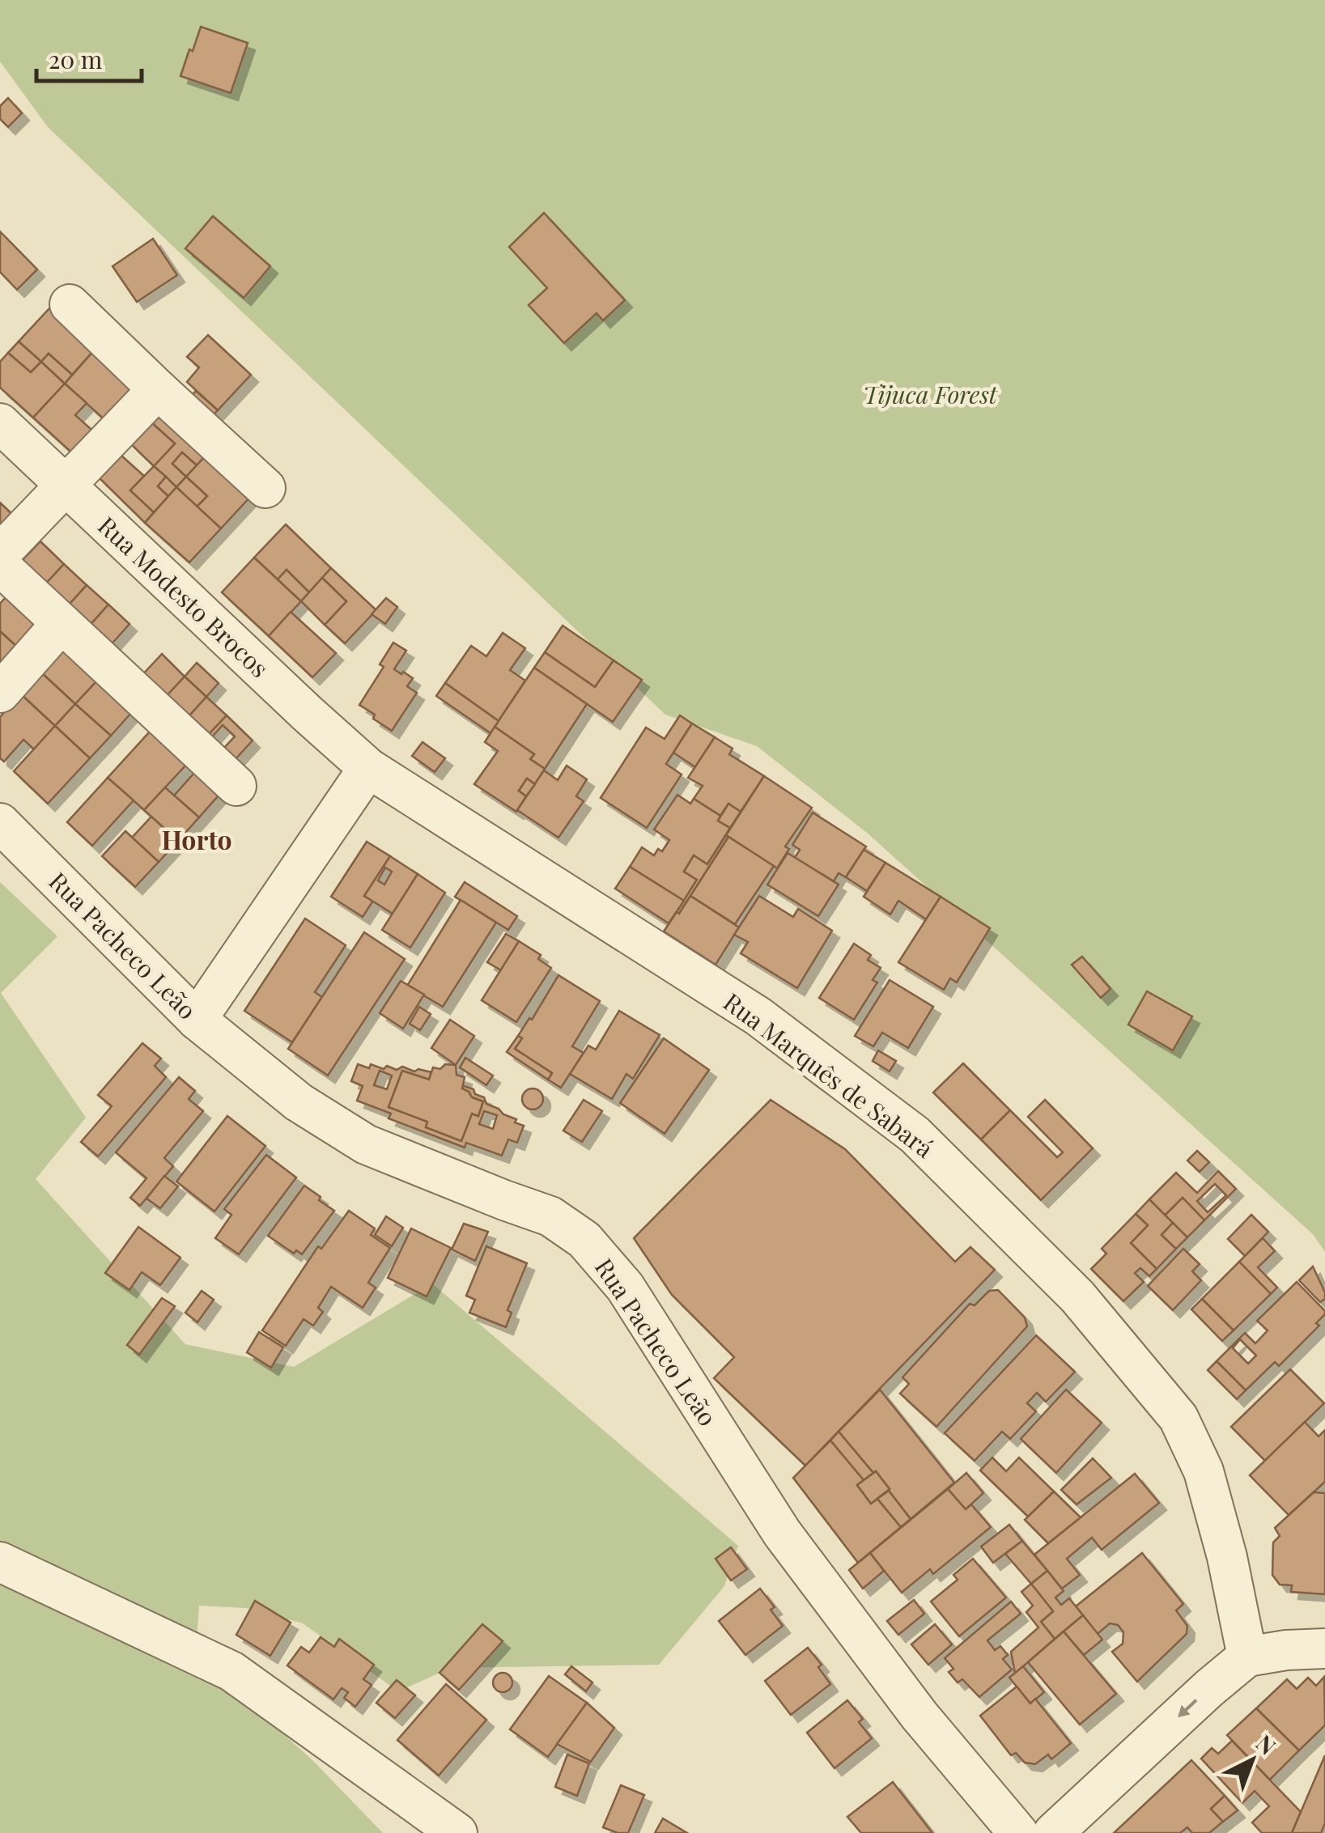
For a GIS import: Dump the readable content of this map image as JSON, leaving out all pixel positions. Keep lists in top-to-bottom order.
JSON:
{
  "streets": {
    "street": ["Rua Modesto Brocos", "Rua Pacheco Leão", "Rua Marquês de Sabará"]
  },
  "crossings": [
    ["Rua Modesto Brocos", "Rua Marquês de Sabará"]
  ],
  "districts": ["Horto"],
  "parks": ["Tijuca Forest"],
  "scale_bar": "20 m",
  "north": "top right"
}
